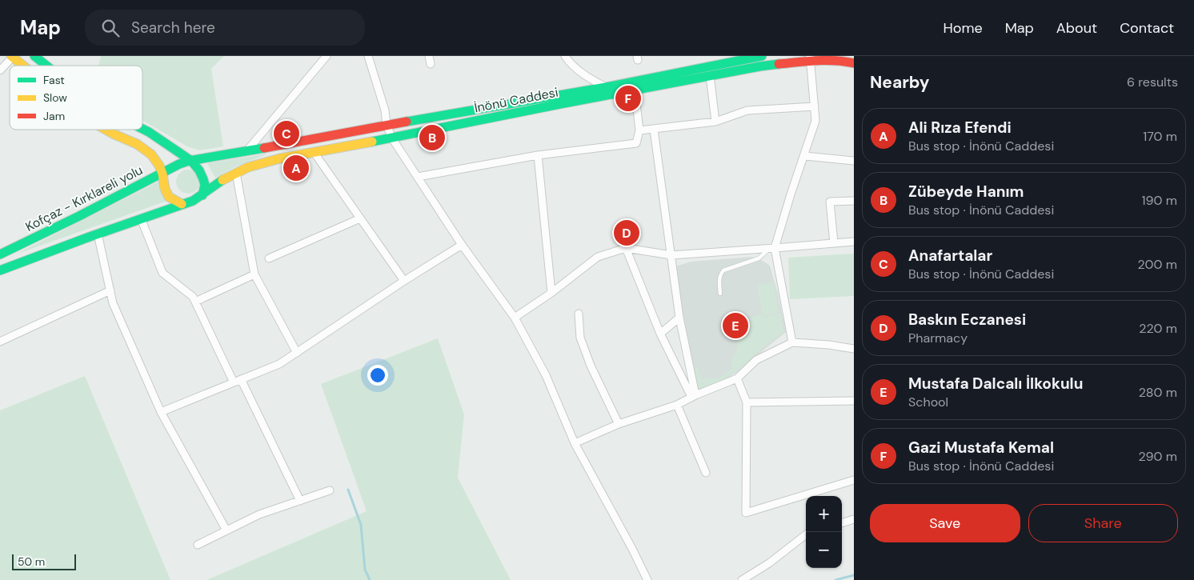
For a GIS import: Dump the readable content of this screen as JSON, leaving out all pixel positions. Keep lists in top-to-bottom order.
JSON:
{
  "streets": {
    "main road": ["İnönü Caddesi", "Kofçaz - Kırklareli yolu"]
  },
  "crossings": [
    ["İnönü Caddesi", "Kofçaz - Kırklareli yolu"]
  ],
  "legend": ["Fast", "Slow", "Jam"],
  "scale_bar": "50 m",
  "page": {
    "header": "Map",
    "search": "Search here",
    "nav": [
      "Home",
      "Map",
      "About",
      "Contact"
    ],
    "heading": ["Nearby", "6 results"],
    "pins": [
      "F",
      "C",
      "B",
      "A",
      "D",
      "E"
    ],
    "list": [
      {
        "mark": "A",
        "name": "Ali Rıza Efendi",
        "note": "Bus stop · İnönü Caddesi",
        "value": "170 m"
      },
      {
        "mark": "B",
        "name": "Zübeyde Hanım",
        "note": "Bus stop · İnönü Caddesi",
        "value": "190 m"
      },
      {
        "mark": "C",
        "name": "Anafartalar",
        "note": "Bus stop · İnönü Caddesi",
        "value": "200 m"
      },
      {
        "mark": "D",
        "name": "Baskın Eczanesi",
        "note": "Pharmacy",
        "value": "220 m"
      },
      {
        "mark": "E",
        "name": "Mustafa Dalcalı İlkokulu",
        "note": "School",
        "value": "280 m"
      },
      {
        "mark": "F",
        "name": "Gazi Mustafa Kemal",
        "note": "Bus stop · İnönü Caddesi",
        "value": "290 m"
      }
    ],
    "buttons": ["Save", "Share"],
    "map_buttons": ["+", "−"],
    "scale": "50 m"
  }
}
